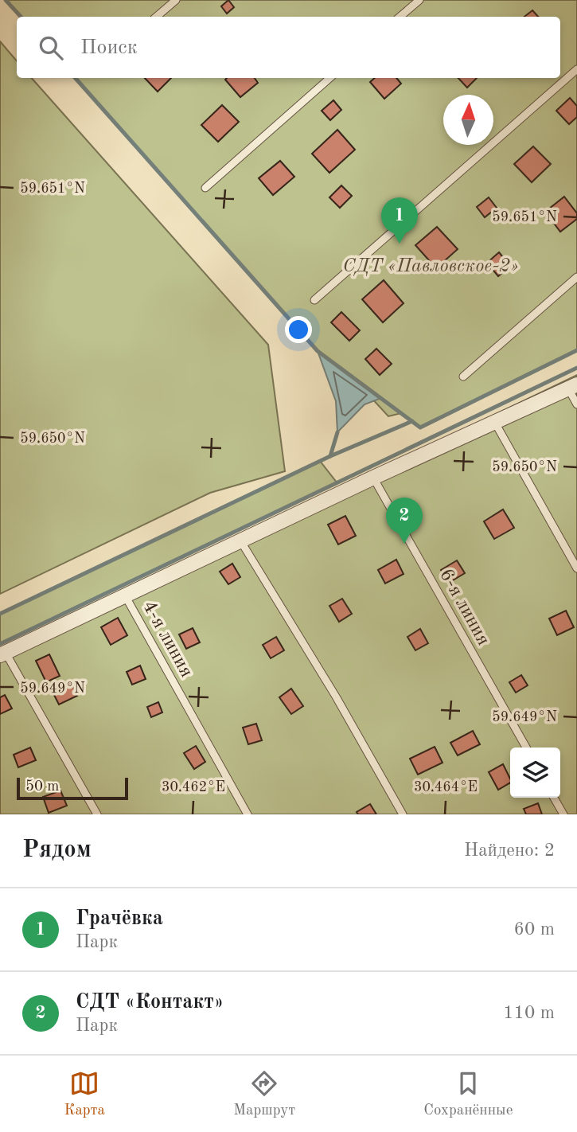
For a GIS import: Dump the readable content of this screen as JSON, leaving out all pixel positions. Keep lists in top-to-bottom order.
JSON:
{
  "streets": {
    "lane": ["6-я линия", "4-я линия"]
  },
  "parks": ["СДТ «Павловское-2»"],
  "scale_bar": "50 m",
  "north": "top",
  "page": {
    "search": "Поиск",
    "pins": ["1", "2"],
    "scale": "50 m",
    "heading": ["Рядом", "Найдено: 2"],
    "list": [
      {
        "mark": "1",
        "name": "Грачёвка",
        "note": "Парк",
        "value": "60 m"
      },
      {
        "mark": "2",
        "name": "СДТ «Контакт»",
        "note": "Парк",
        "value": "110 m"
      }
    ],
    "nav": ["Карта", "Маршрут", "Сохранённые"]
  },
  "coordinates": [
    "59.651°N",
    "59.650°N",
    "59.649°N",
    "30.462°E",
    "30.464°E"
  ]
}
